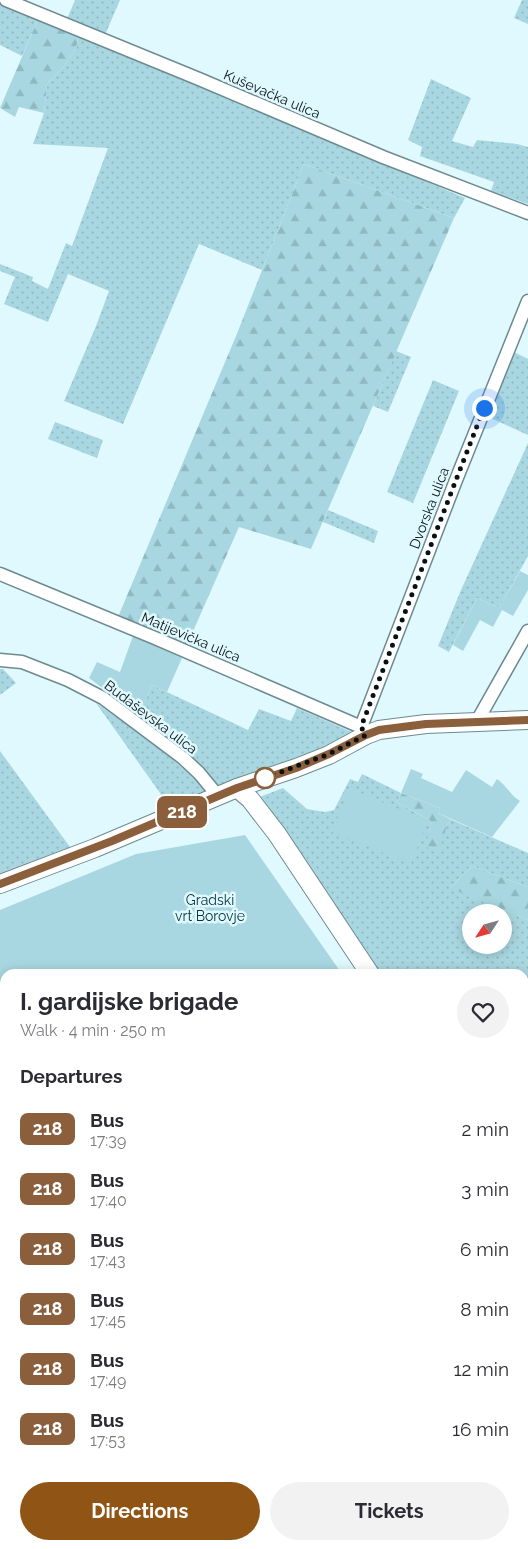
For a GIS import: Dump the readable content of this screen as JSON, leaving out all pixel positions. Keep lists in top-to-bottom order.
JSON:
{
  "streets": {
    "street": [
      "Kuševačka ulica",
      "Dvorska ulica",
      "Matijevička ulica",
      "Budaševska ulica"
    ]
  },
  "crossings": [
    ["Dvorska ulica", "Matijevička ulica"]
  ],
  "parks": ["Gradski vrt Borovje"],
  "lines": ["bus line 218"],
  "north": "bottom left",
  "page": {
    "on_map": "218",
    "heading": [
      ["I. gardijske brigade", "Walk · 4 min · 250 m"],
      "Departures"
    ],
    "list": [
      {
        "mark": "218",
        "name": "Bus",
        "note": "17:39",
        "value": "2 min"
      },
      {
        "mark": "218",
        "name": "Bus",
        "note": "17:40",
        "value": "3 min"
      },
      {
        "mark": "218",
        "name": "Bus",
        "note": "17:43",
        "value": "6 min"
      },
      {
        "mark": "218",
        "name": "Bus",
        "note": "17:45",
        "value": "8 min"
      },
      {
        "mark": "218",
        "name": "Bus",
        "note": "17:49",
        "value": "12 min"
      },
      {
        "mark": "218",
        "name": "Bus",
        "note": "17:53",
        "value": "16 min"
      }
    ],
    "buttons": ["Directions", "Tickets"]
  }
}
